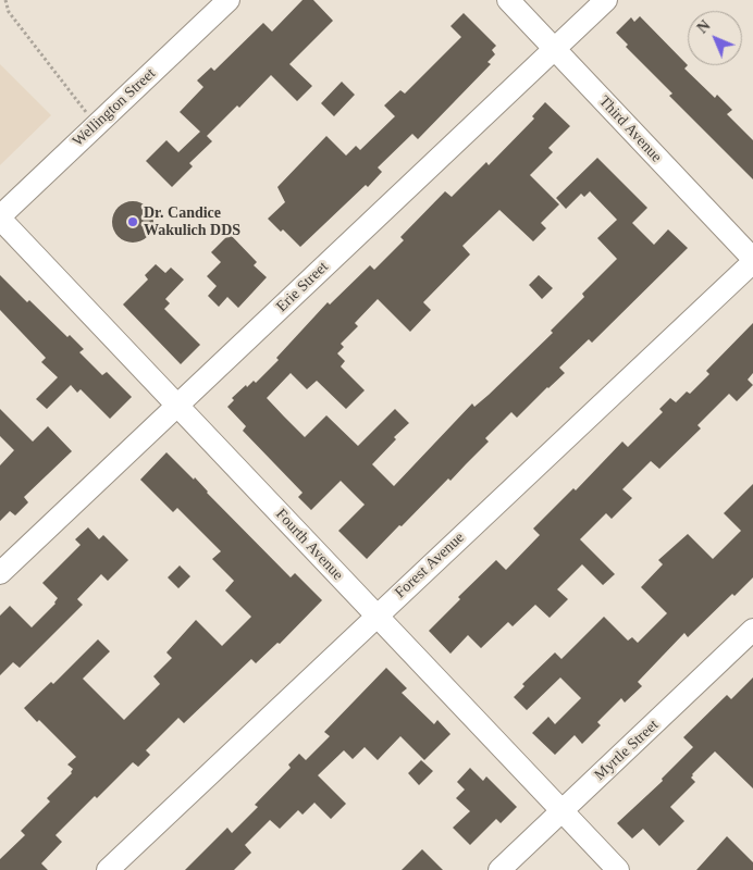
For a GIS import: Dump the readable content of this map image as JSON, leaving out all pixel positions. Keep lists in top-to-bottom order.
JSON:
{
  "streets": {
    "street": [
      "Wellington Street",
      "Third Avenue",
      "Erie Street",
      "Fourth Avenue",
      "Forest Avenue",
      "Myrtle Street"
    ]
  },
  "crossings": [
    ["Wellington Street", "Fourth Avenue"],
    ["Third Avenue", "Erie Street"],
    ["Third Avenue", "Forest Avenue"],
    ["Erie Street", "Fourth Avenue"],
    ["Fourth Avenue", "Forest Avenue"],
    ["Fourth Avenue", "Myrtle Street"]
  ],
  "places": ["Dr. Candice Wakulich DDS"],
  "north": "top left"
}
